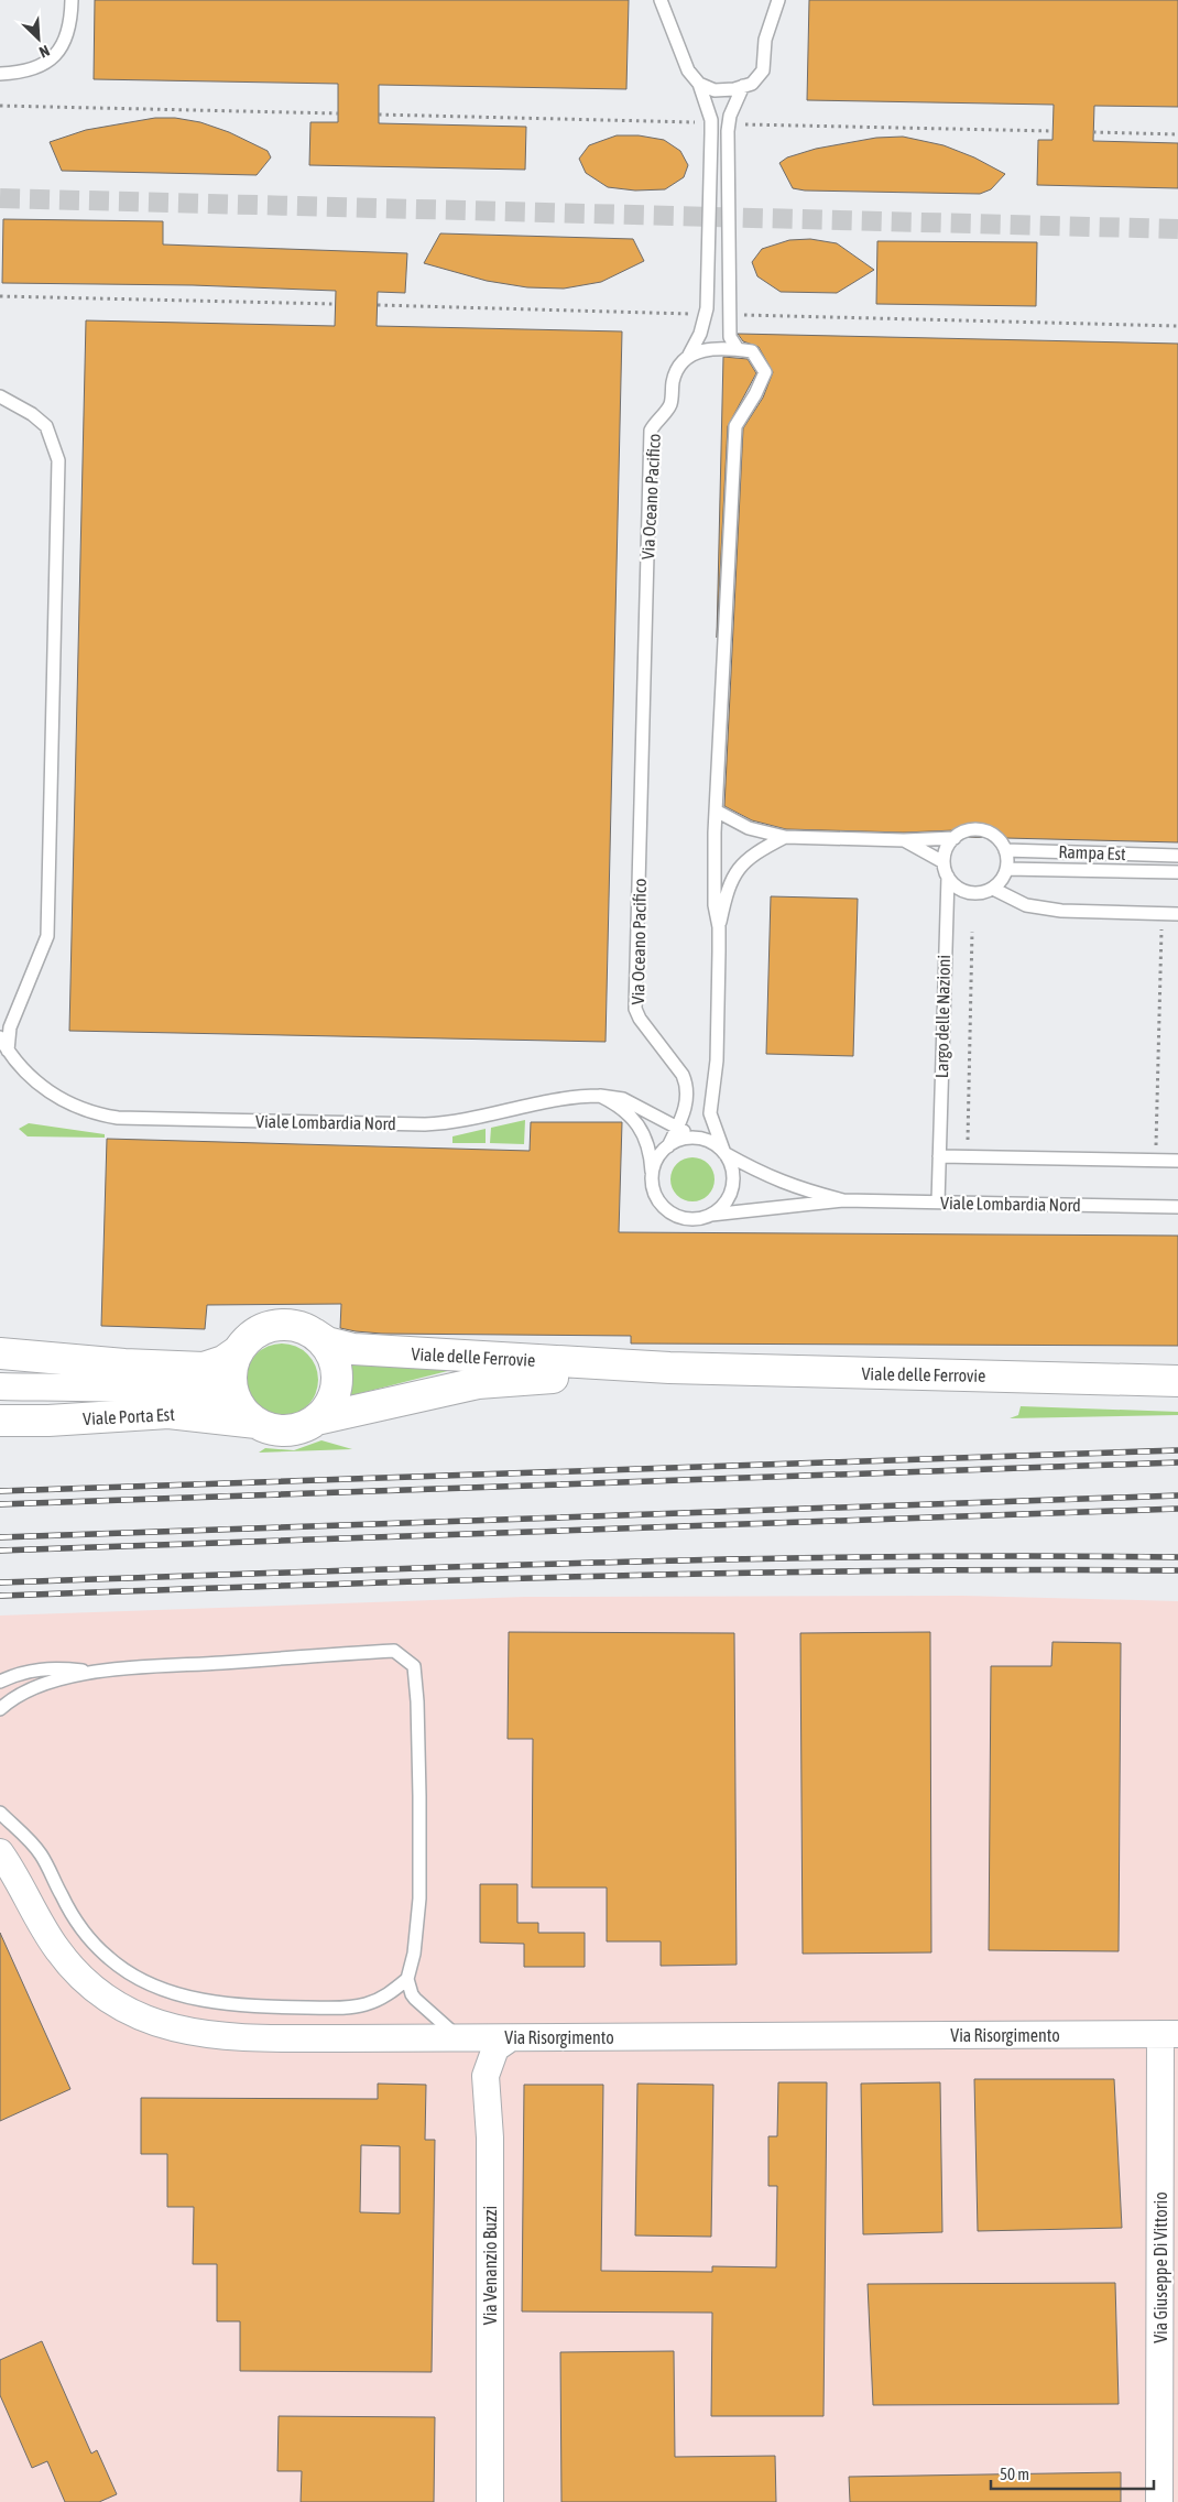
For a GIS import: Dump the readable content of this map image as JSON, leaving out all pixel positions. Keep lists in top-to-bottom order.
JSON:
{
  "streets": {
    "street": [
      "Viale delle Ferrovie",
      "Viale Porta Est",
      "Via Risorgimento",
      "Via Venanzio Buzzi",
      "Via Giuseppe Di Vittorio"
    ],
    "lane": [
      "Via Oceano Pacifico",
      "Rampa Est",
      "Largo delle Nazioni",
      "Viale Lombardia Nord"
    ]
  },
  "crossings": [
    ["Via Oceano Pacifico", "Viale Lombardia Nord"],
    ["Rampa Est", "Largo delle Nazioni"],
    ["Largo delle Nazioni", "Viale Lombardia Nord"],
    ["Viale delle Ferrovie", "Viale Porta Est"],
    ["Via Risorgimento", "Via Venanzio Buzzi"],
    ["Via Risorgimento", "Via Giuseppe Di Vittorio"]
  ],
  "scale_bar": "50 m",
  "north": "bottom right"
}
